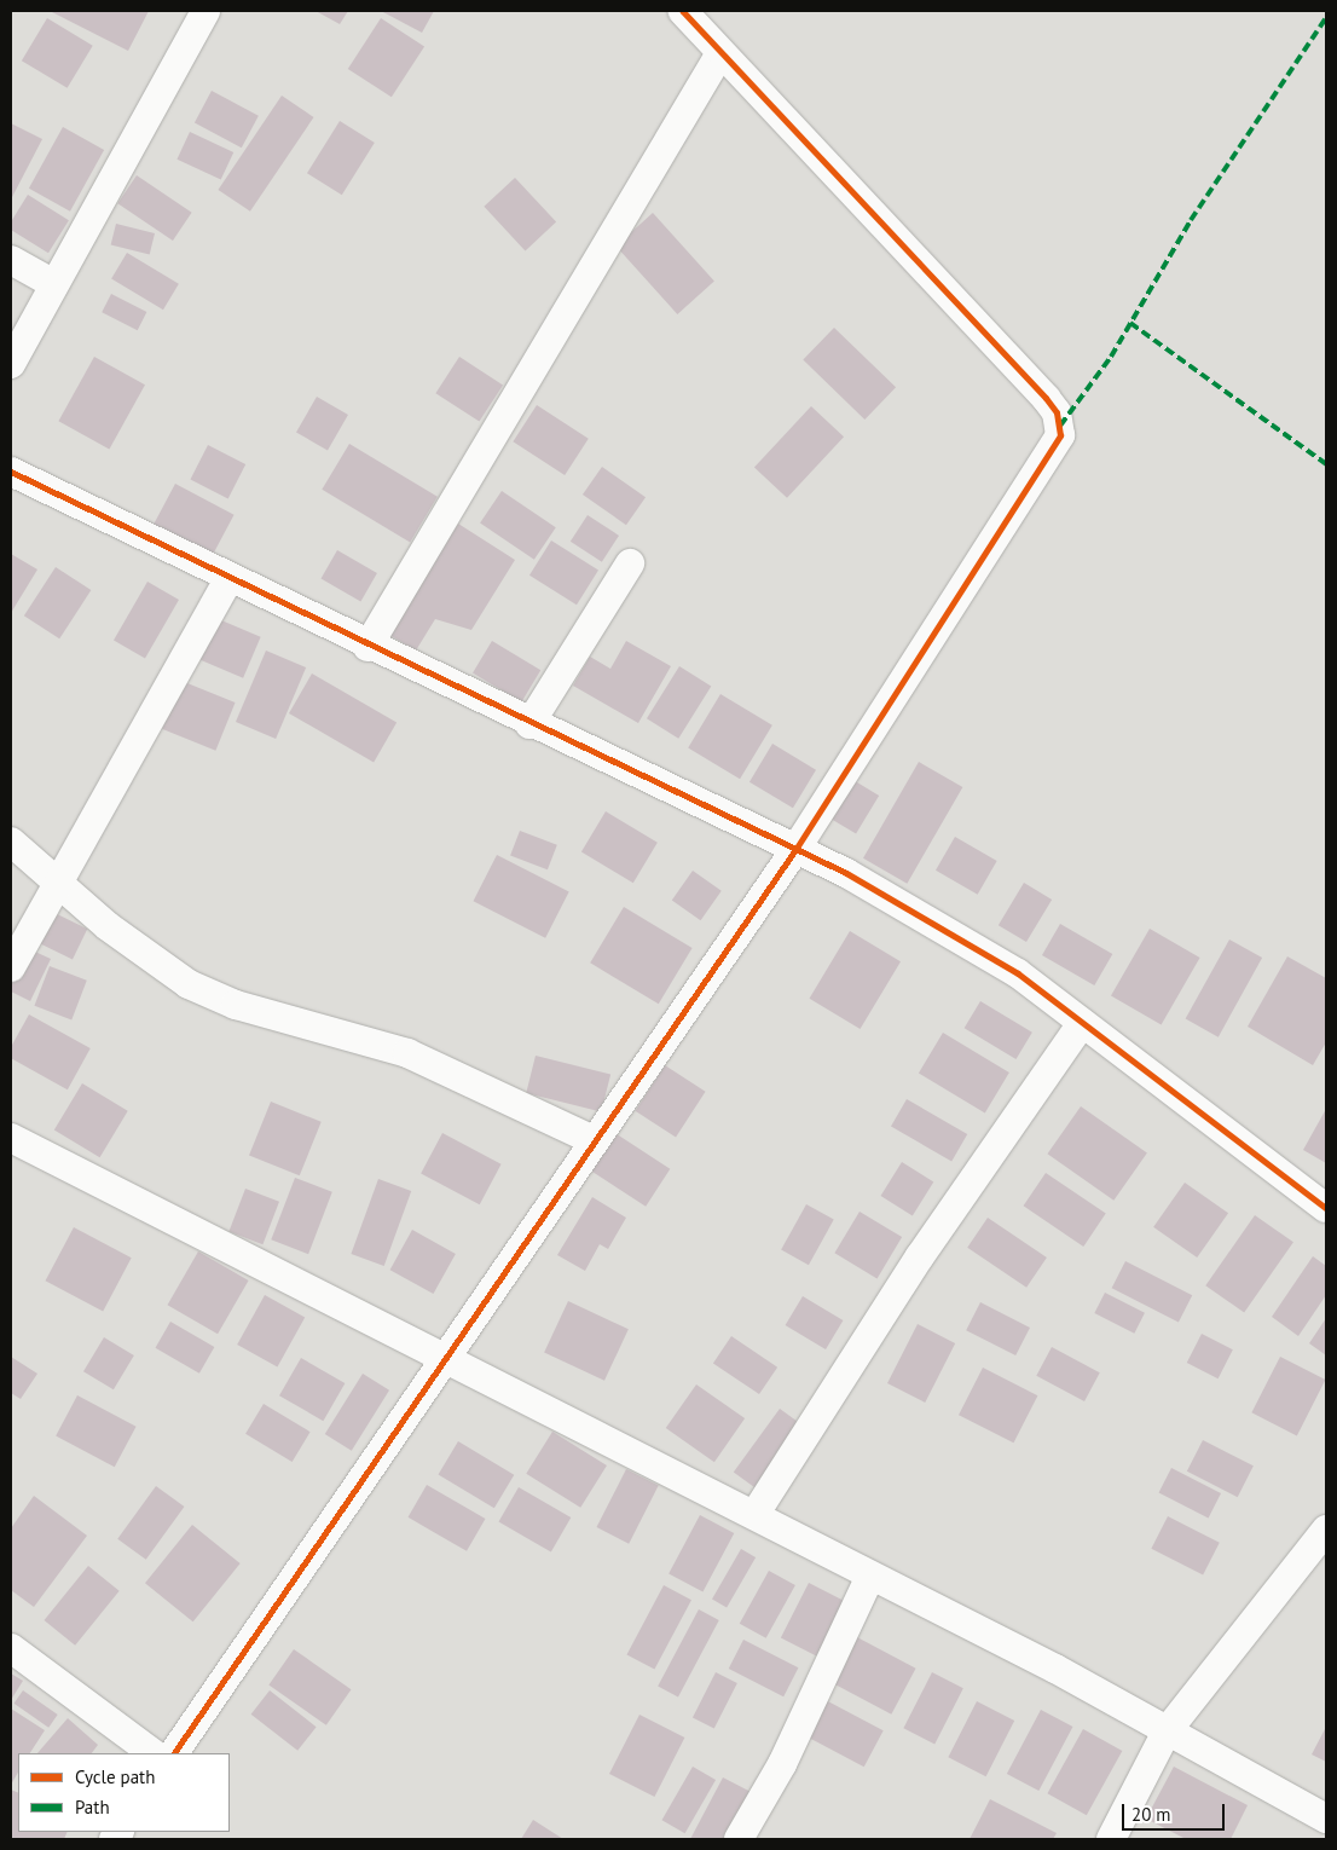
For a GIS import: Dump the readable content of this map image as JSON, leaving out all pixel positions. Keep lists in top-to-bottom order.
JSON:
{
  "legend": ["Cycle path", "Path"],
  "scale_bar": "20 m"
}
